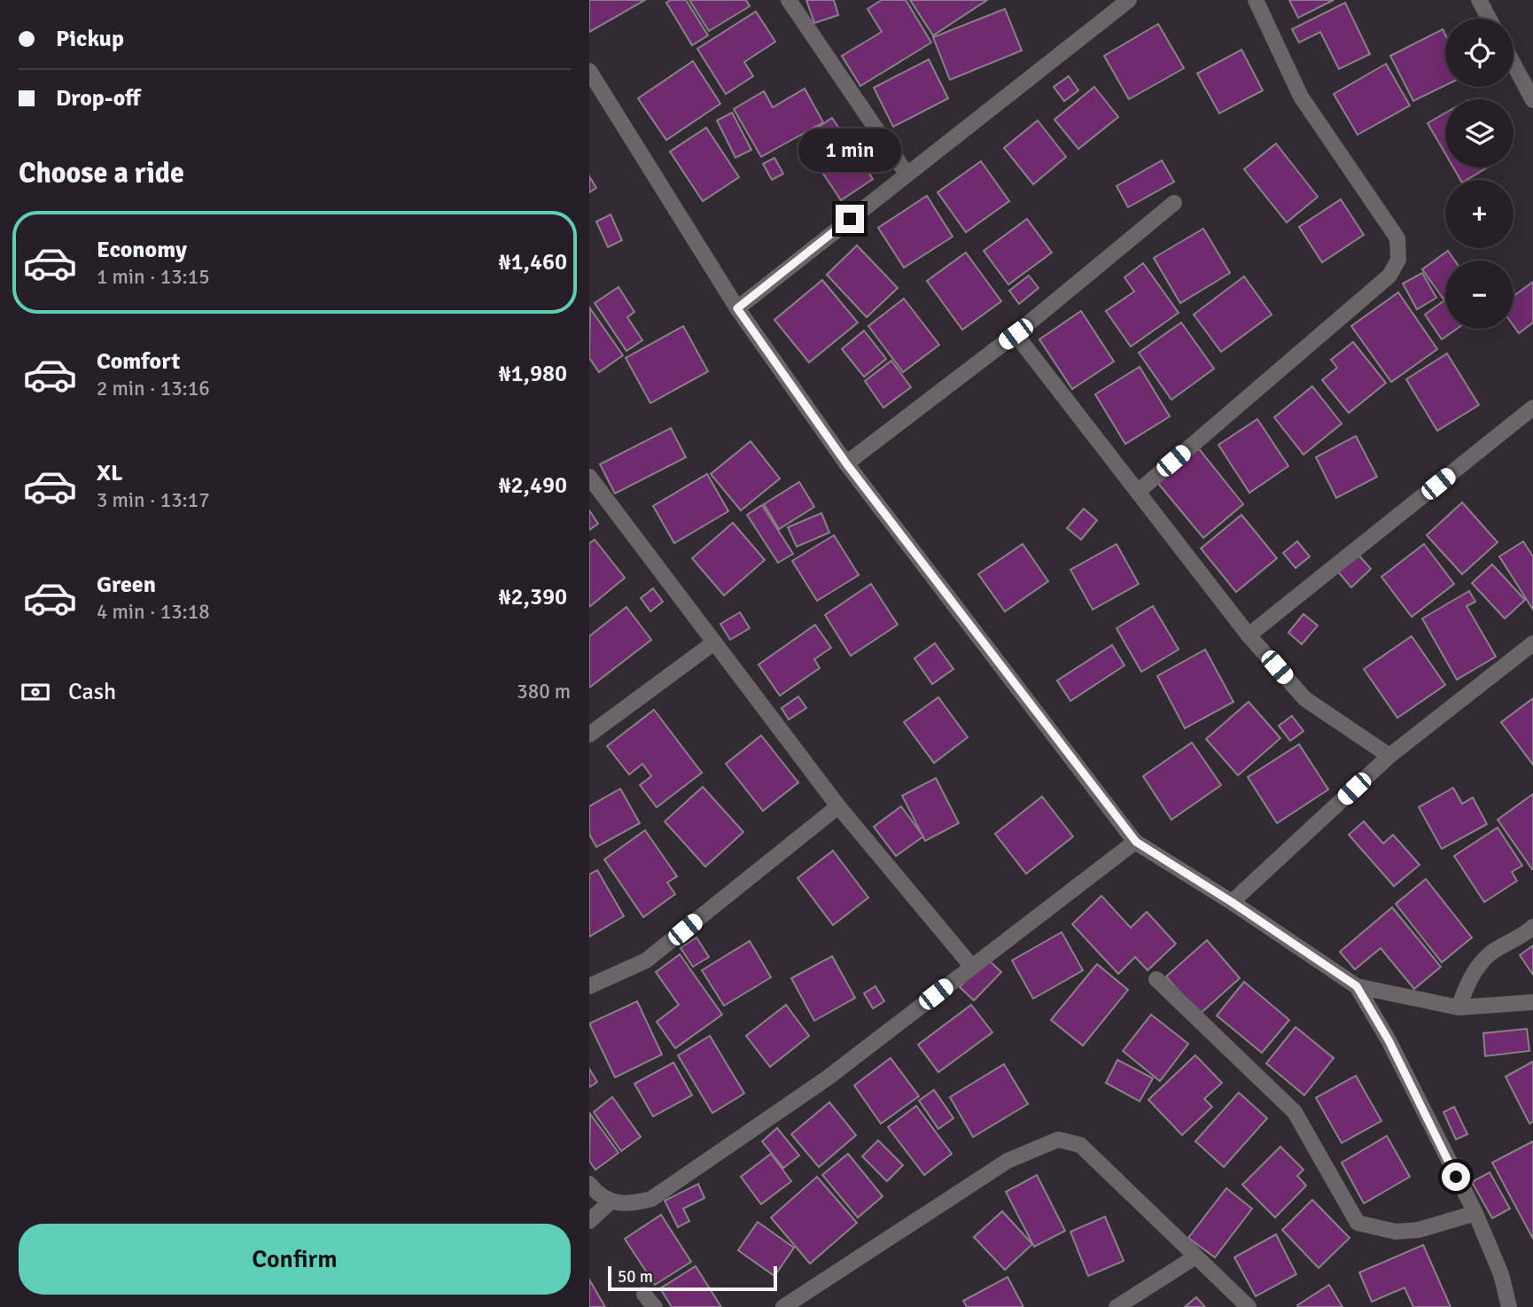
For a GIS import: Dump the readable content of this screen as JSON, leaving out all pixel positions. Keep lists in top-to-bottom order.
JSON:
{
  "scale_bar": "50 m",
  "page": {
    "banner": ["Pickup", "Drop-off"],
    "map_buttons": ["+", "−"],
    "bubble": "1 min",
    "heading": "Choose a ride",
    "list": [
      {
        "name": "Economy",
        "note": "1 min · 13:15",
        "value": "₦1,460"
      },
      {
        "name": "Comfort",
        "note": "2 min · 13:16",
        "value": "₦1,980"
      },
      {
        "name": "XL",
        "note": "3 min · 13:17",
        "value": "₦2,490"
      },
      {
        "name": "Green",
        "note": "4 min · 13:18",
        "value": "₦2,390"
      }
    ],
    "pay": ["Cash", "380 m"],
    "buttons": "Confirm",
    "scale": "50 m"
  }
}
